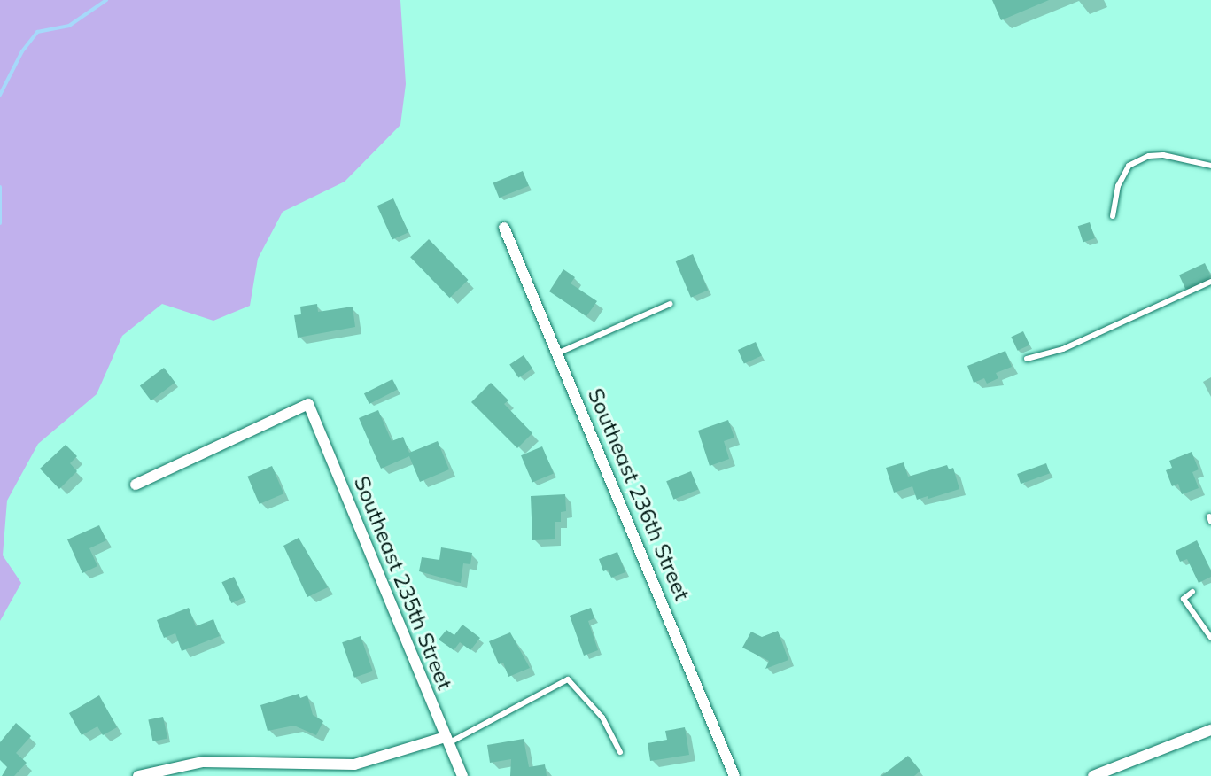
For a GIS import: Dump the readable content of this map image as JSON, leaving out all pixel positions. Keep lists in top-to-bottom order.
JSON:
{
  "streets": {
    "street": ["Southeast 236th Street", "Southeast 235th Street"]
  }
}
